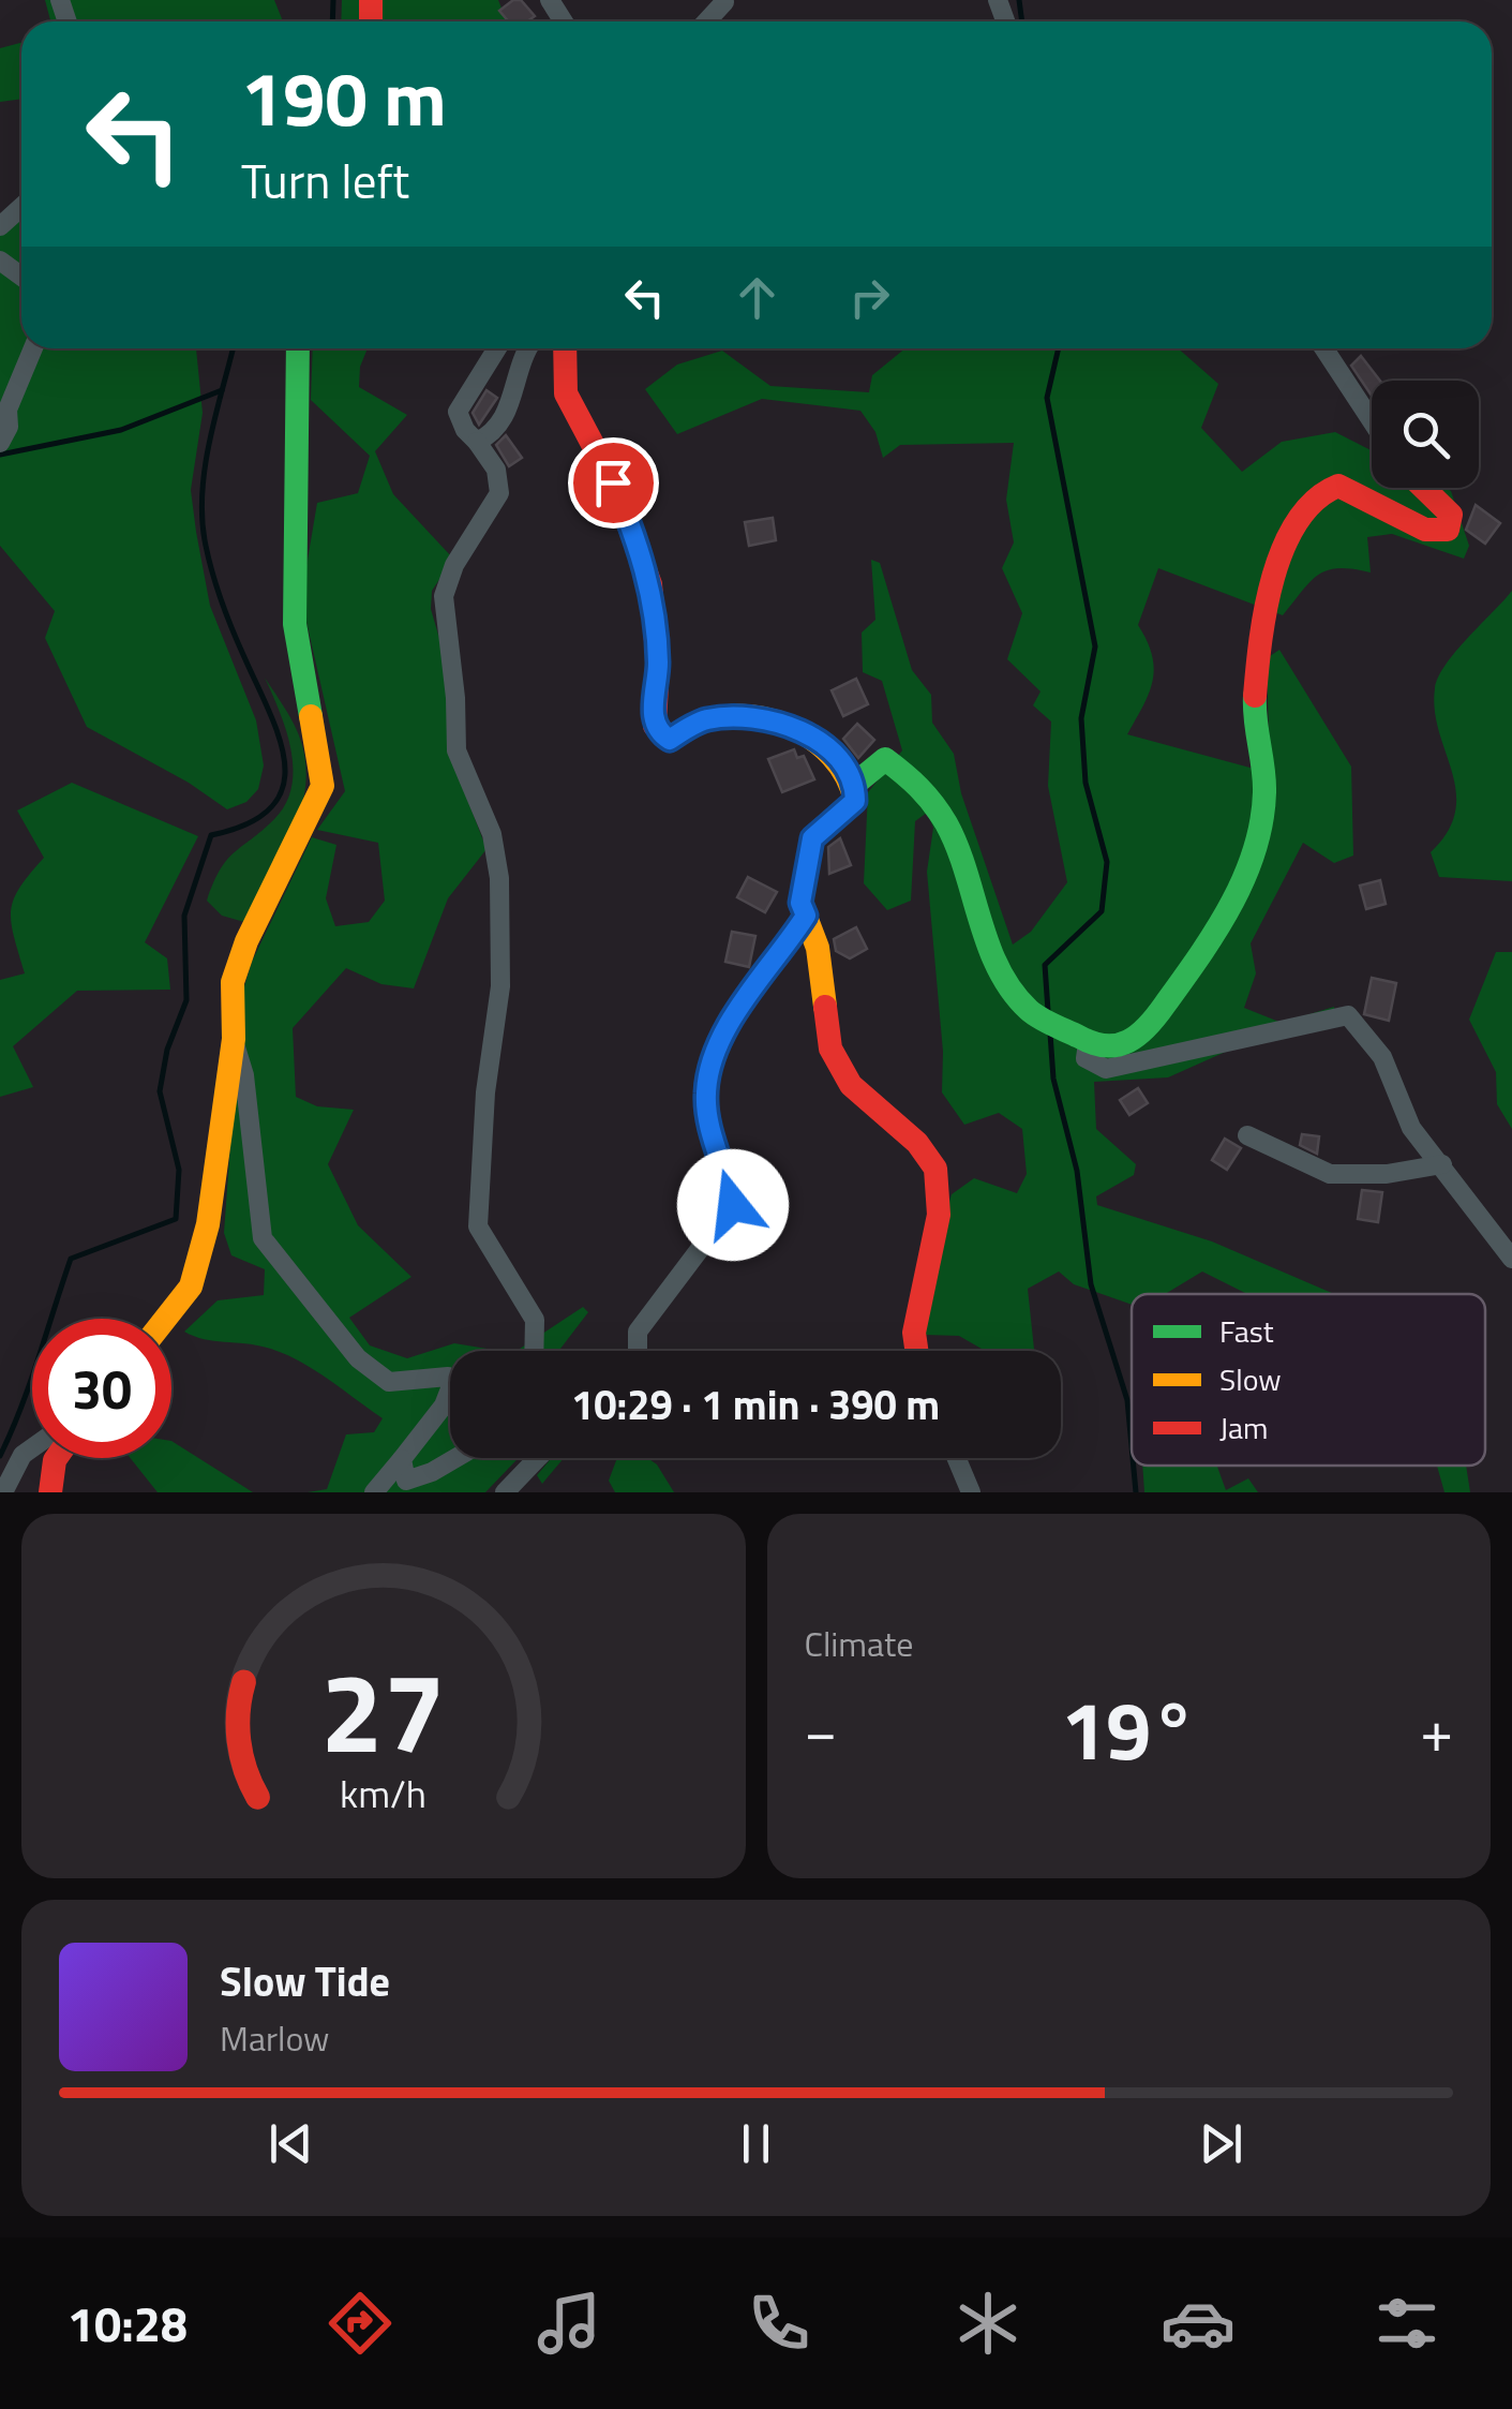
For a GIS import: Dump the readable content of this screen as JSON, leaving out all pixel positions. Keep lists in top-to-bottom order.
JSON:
{
  "legend": ["Fast", "Slow", "Jam"],
  "page": {
    "turn": ["190 m", "Turn left"],
    "limit": "30",
    "trip": "10:29 · 1 min · 390 m",
    "tile": "Climate",
    "heat": ["−", "19°", "+"],
    "song": ["Slow Tide", "Marlow"],
    "tabs": "10:28",
    "gauge": ["27", "km/h"]
  }
}
